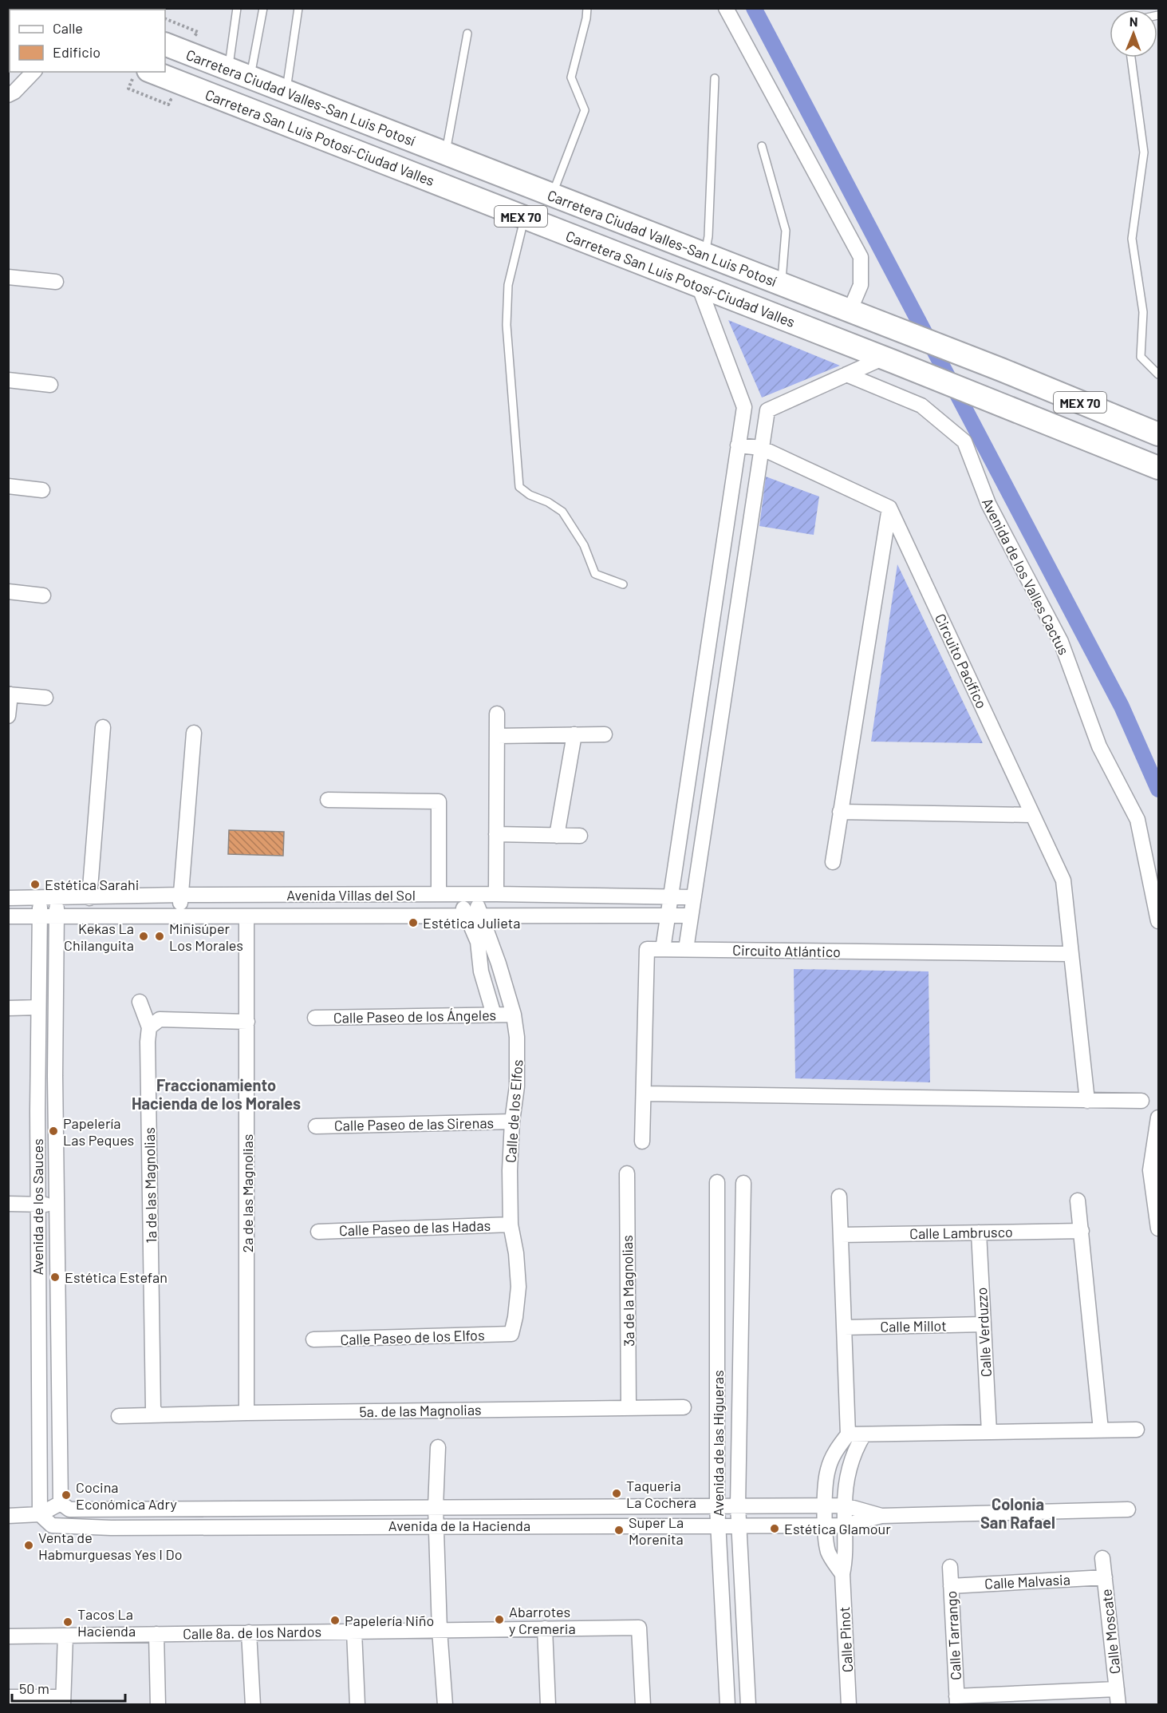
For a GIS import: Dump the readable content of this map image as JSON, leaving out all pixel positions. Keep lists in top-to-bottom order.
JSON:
{
  "streets": {
    "main road": ["Carretera Ciudad Valles-San Luis Potosí", "Carretera San Luis Potosí-Ciudad Valles", "MEX 70"],
    "street": [
      "Avenida de los Valles Cactus",
      "Circuito Pacífico",
      "Avenida Villas del Sol",
      "Circuito Atlántico",
      "Calle Paseo de los Ángeles",
      "Calle de los Elfos",
      "Calle Paseo de las Sirenas",
      "1a de las Magnolias",
      "2a de las Magnolias",
      "Avenida de los Sauces",
      "Calle Paseo de las Hadas",
      "Calle Lambrusco",
      "3a de la Magnolias",
      "Calle Millot",
      "Calle Verduzzo",
      "Calle Paseo de los Elfos",
      "5a. de las Magnolias",
      "Avenida de las Higueras",
      "Avenida de la Hacienda",
      "Calle Malvasia",
      "Calle Moscate",
      "Calle 8a. de los Nardos",
      "Calle Tarrango",
      "Calle Pinot"
    ]
  },
  "crossings": [
    ["Circuito Pacífico", "Circuito Atlántico"],
    ["Avenida Villas del Sol", "Calle de los Elfos"],
    ["Avenida Villas del Sol", "2a de las Magnolias"],
    ["Avenida Villas del Sol", "Avenida de los Sauces"],
    ["Calle Paseo de los Ángeles", "Calle de los Elfos"],
    ["Calle de los Elfos", "Calle Paseo de las Sirenas"],
    ["Calle de los Elfos", "Calle Paseo de las Hadas"],
    ["Calle de los Elfos", "Calle Paseo de los Elfos"],
    ["1a de las Magnolias", "5a. de las Magnolias"],
    ["2a de las Magnolias", "5a. de las Magnolias"],
    ["Avenida de los Sauces", "Avenida de la Hacienda"],
    ["Calle Lambrusco", "Calle Verduzzo"],
    ["3a de la Magnolias", "5a. de las Magnolias"],
    ["Calle Millot", "Calle Verduzzo"],
    ["Avenida de las Higueras", "Avenida de la Hacienda"],
    ["Avenida de la Hacienda", "Calle Pinot"],
    ["Calle Malvasia", "Calle Moscate"],
    ["Calle Malvasia", "Calle Tarrango"]
  ],
  "districts": ["Fraccionamiento Hacienda de los Morales", "Colonia San Rafael"],
  "places": [
    "Estética Sarahi",
    "Estética Julieta",
    "Kekas La Chilanguita",
    "Minisúper Los Morales",
    "Papelería Las Peques",
    "Estética Estefan",
    "Taqueria La Cochera",
    "Cocina Económica Adry",
    "Estética Glamour",
    "Super La Morenita",
    "Venta de Habmurguesas Yes I Do",
    "Abarrotes y Cremeria",
    "Papelería Niño",
    "Tacos La Hacienda"
  ],
  "legend": ["Calle", "Edificio"],
  "scale_bar": "50 m",
  "north": "top"
}
